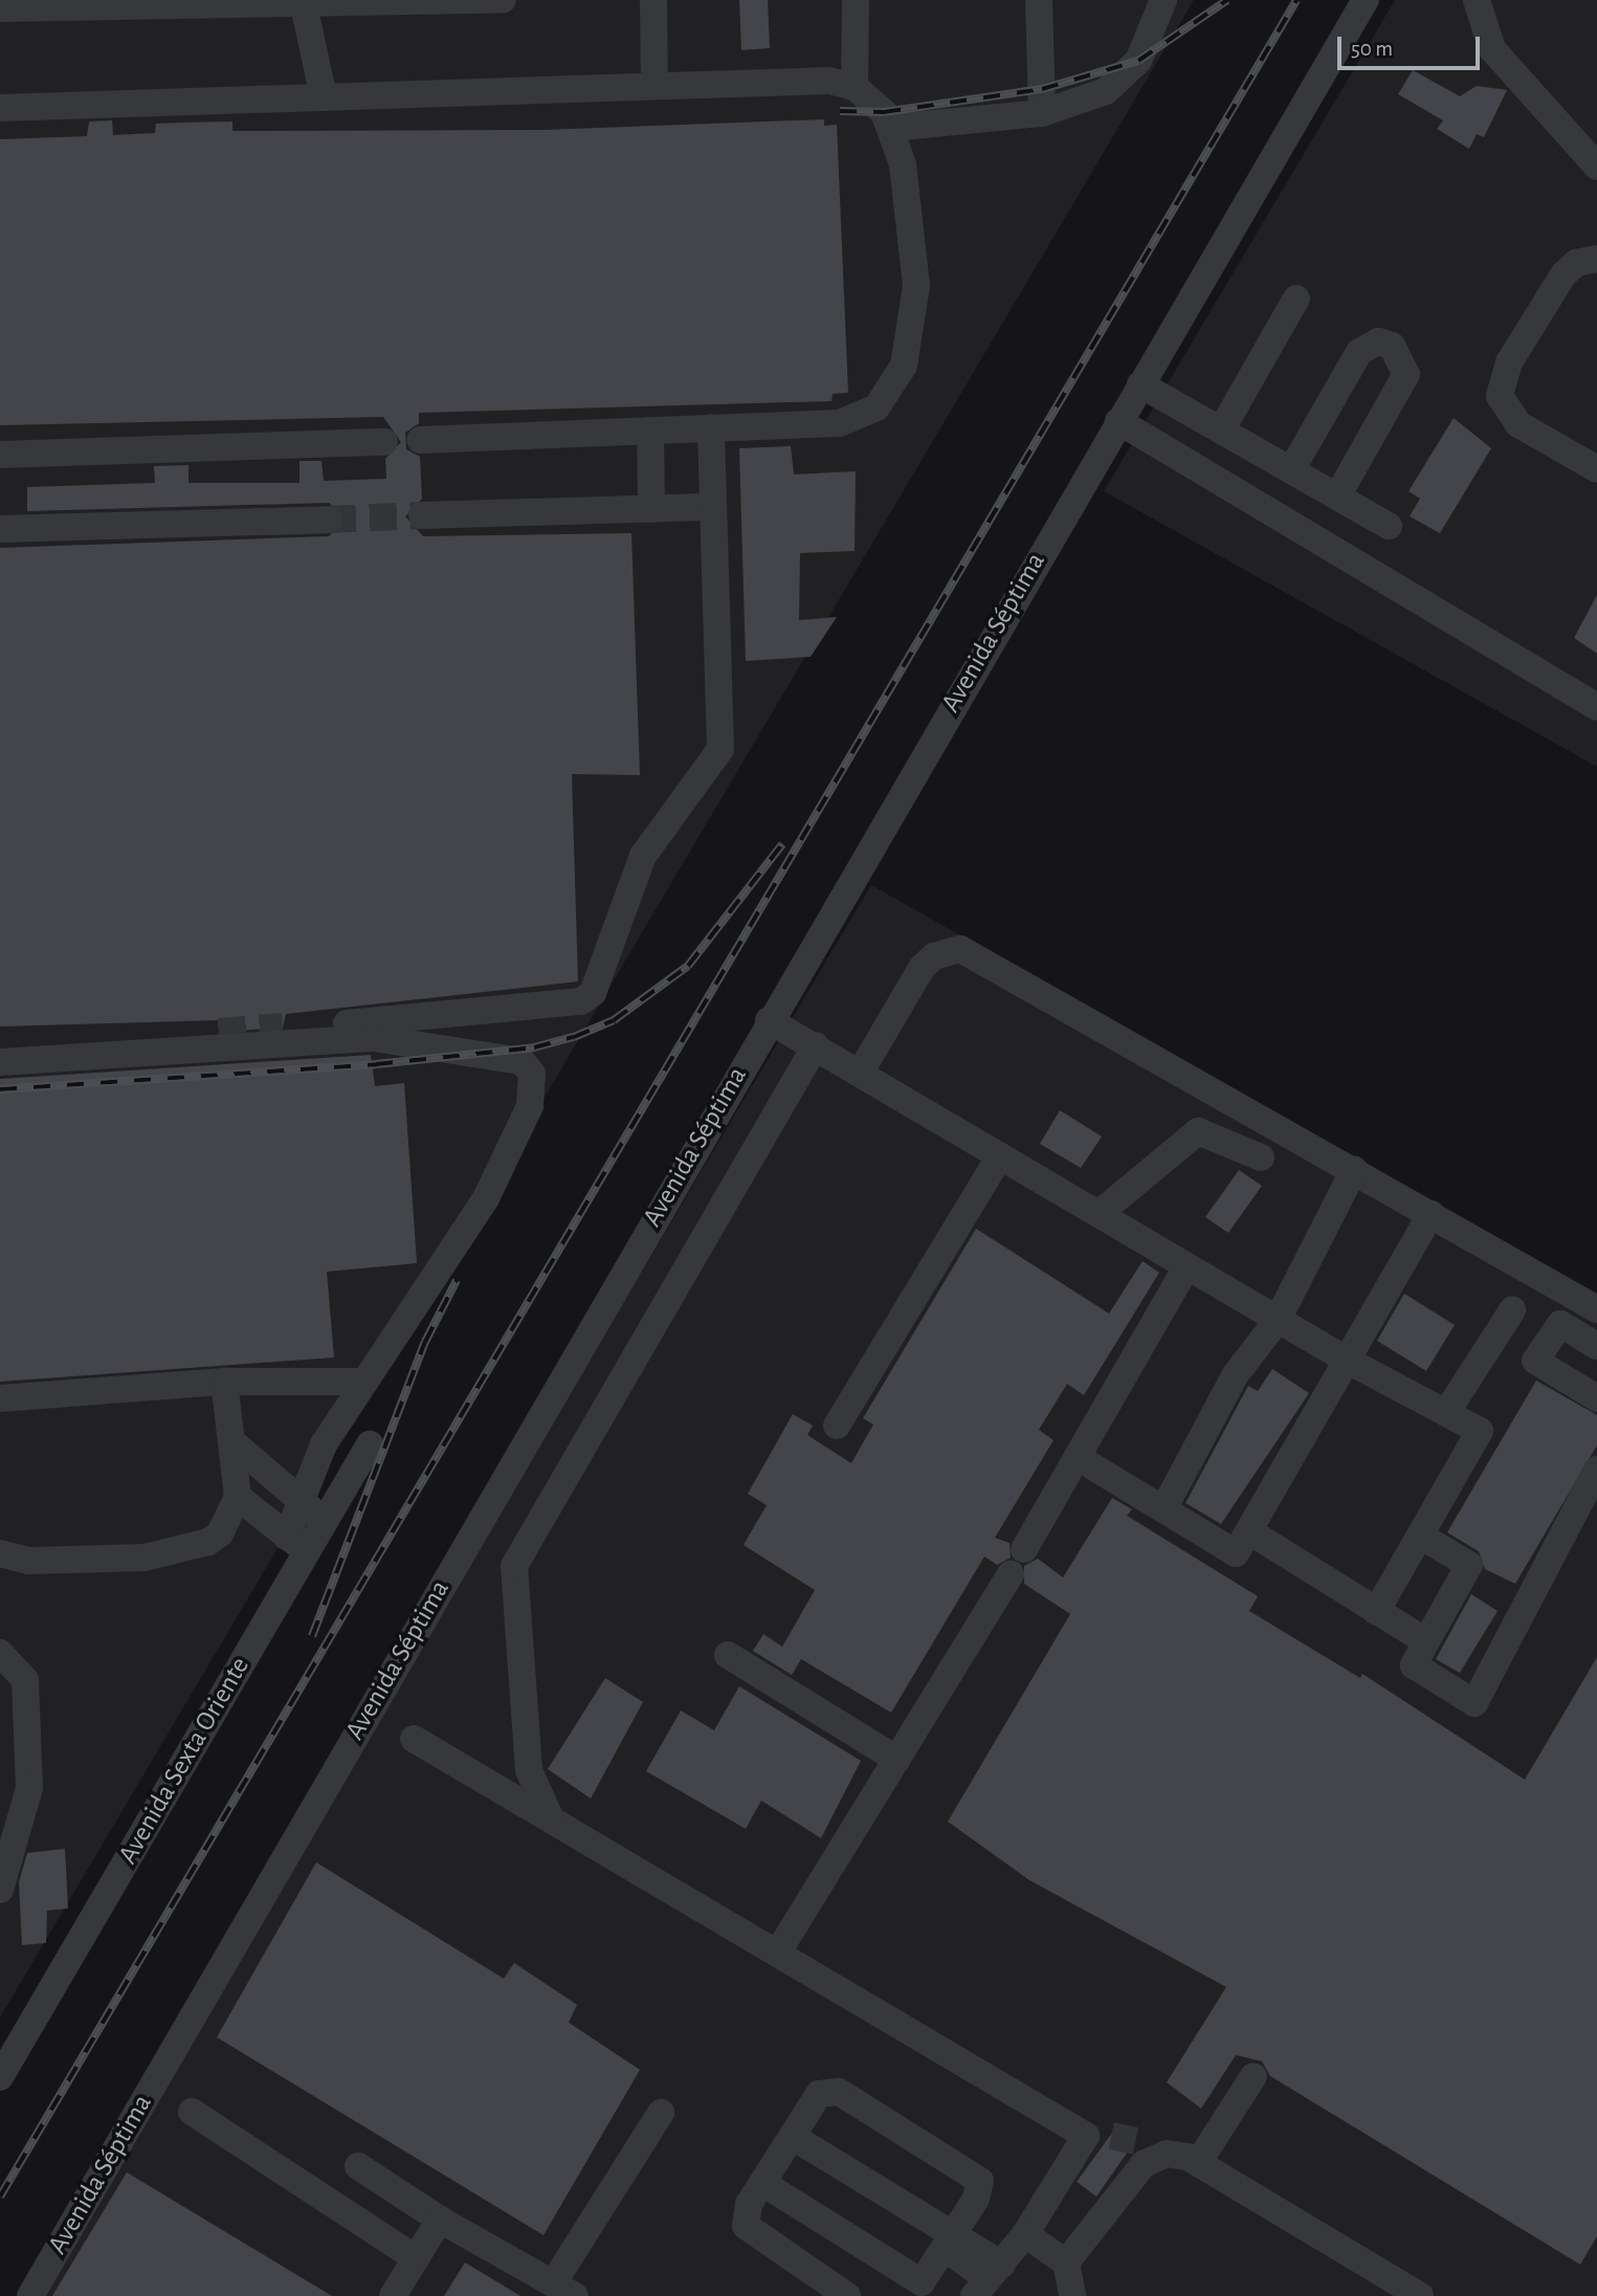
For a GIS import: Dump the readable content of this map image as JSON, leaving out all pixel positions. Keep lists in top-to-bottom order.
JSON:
{
  "streets": {
    "street": ["Avenida Séptima", "Avenida Sexta Oriente"]
  },
  "scale_bar": "50 m"
}
